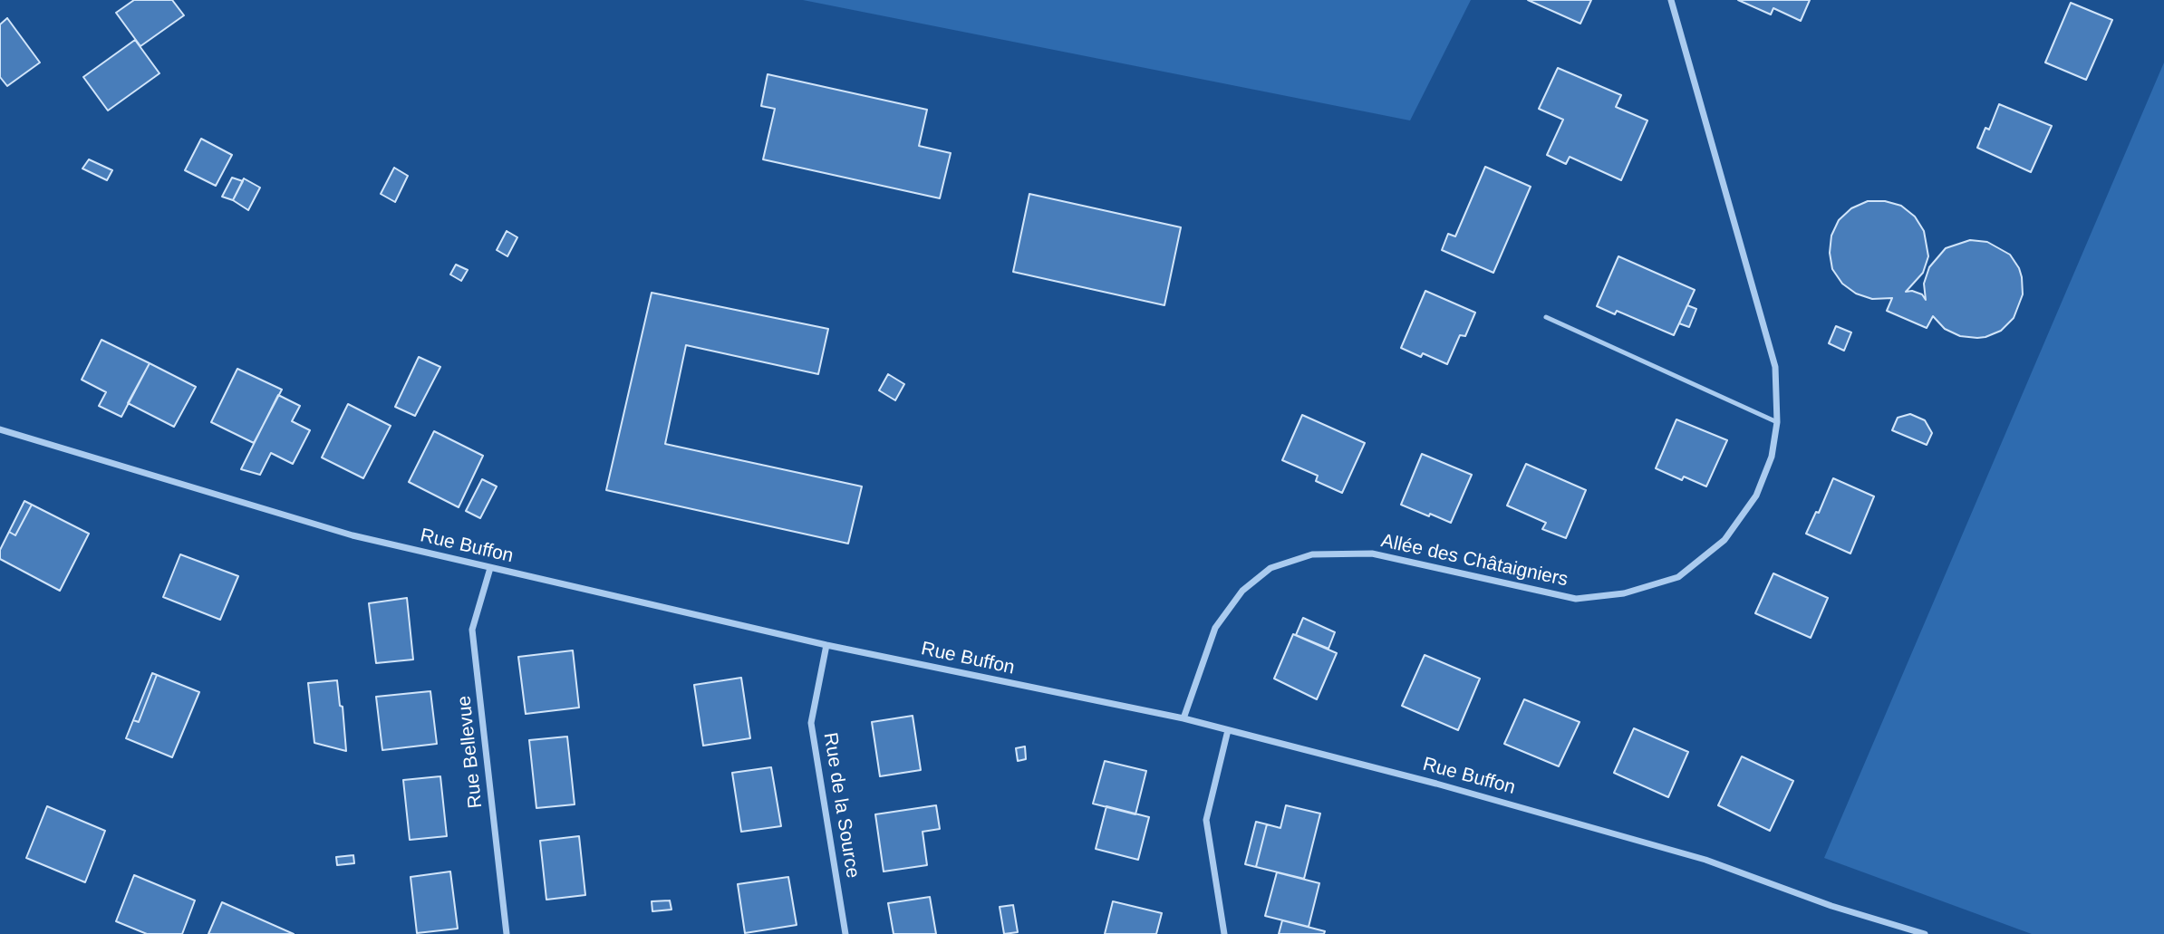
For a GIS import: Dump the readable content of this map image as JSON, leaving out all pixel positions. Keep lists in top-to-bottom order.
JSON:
{
  "streets": {
    "street": [
      "Rue Buffon",
      "Allée des Châtaigniers",
      "Rue Bellevue",
      "Rue de la Source"
    ]
  },
  "crossings": [
    ["Rue Buffon", "Allée des Châtaigniers"],
    ["Rue Buffon", "Rue Bellevue"],
    ["Rue Buffon", "Rue de la Source"]
  ]
}
